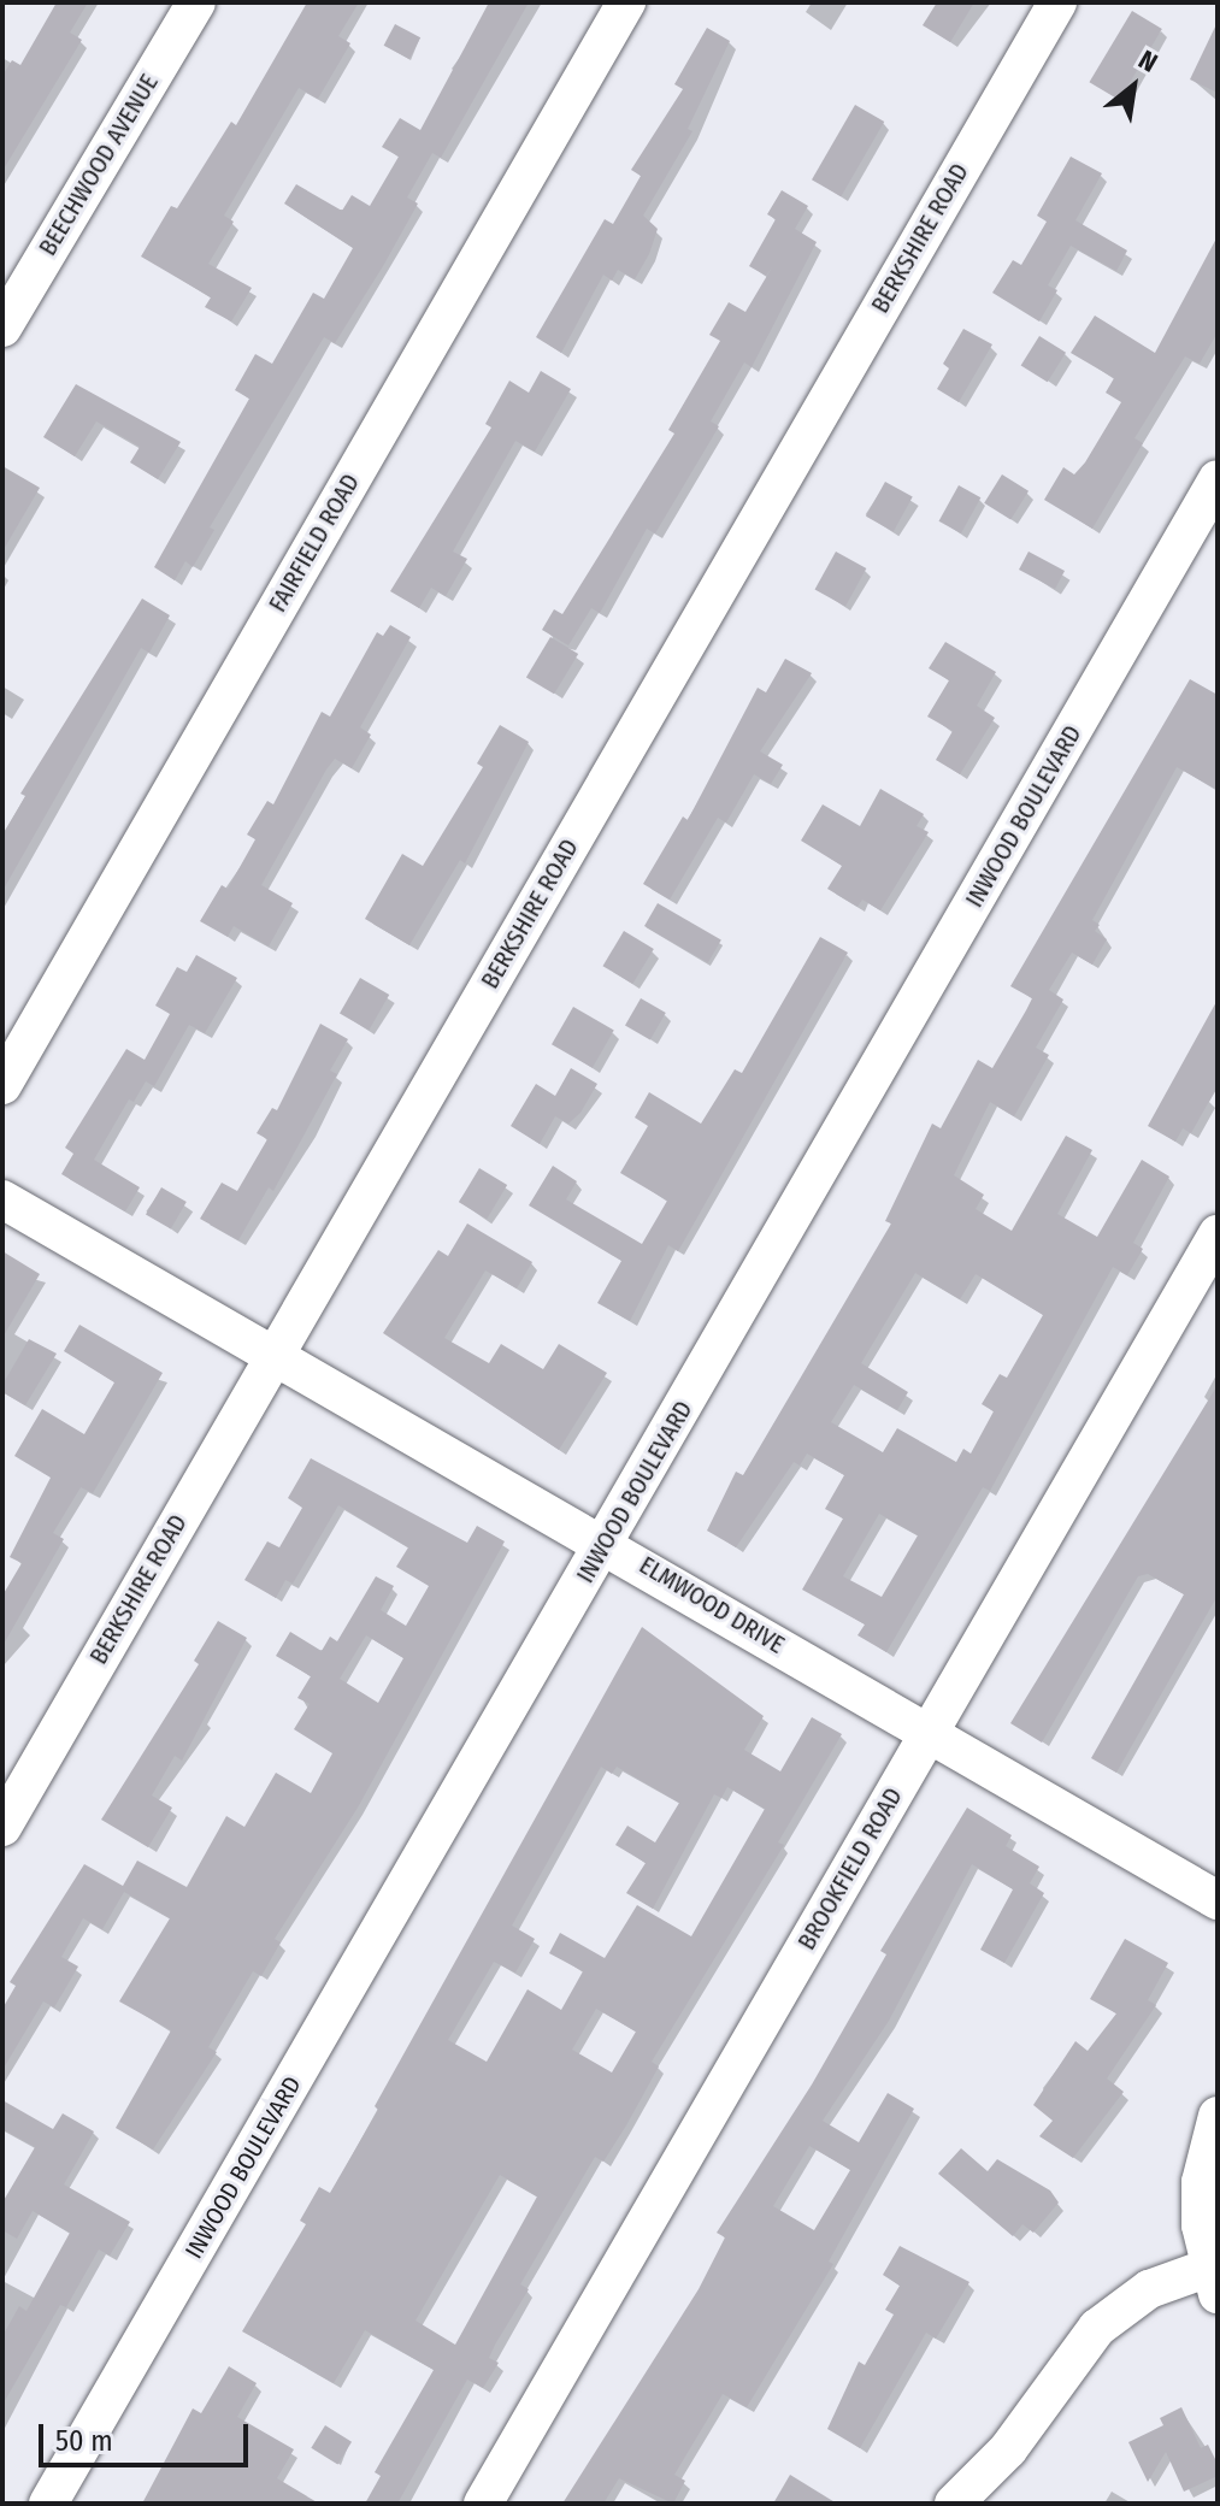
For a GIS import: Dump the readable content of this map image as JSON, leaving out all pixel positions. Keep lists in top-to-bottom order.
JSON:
{
  "streets": {
    "street": [
      "BEECHWOOD AVENUE",
      "BERKSHIRE ROAD",
      "FAIRFIELD ROAD",
      "INWOOD BOULEVARD",
      "ELMWOOD DRIVE",
      "BROOKFIELD ROAD"
    ]
  },
  "crossings": [
    ["BERKSHIRE ROAD", "ELMWOOD DRIVE"],
    ["INWOOD BOULEVARD", "ELMWOOD DRIVE"],
    ["ELMWOOD DRIVE", "BROOKFIELD ROAD"]
  ],
  "scale_bar": "50 m",
  "north": "top right"
}
